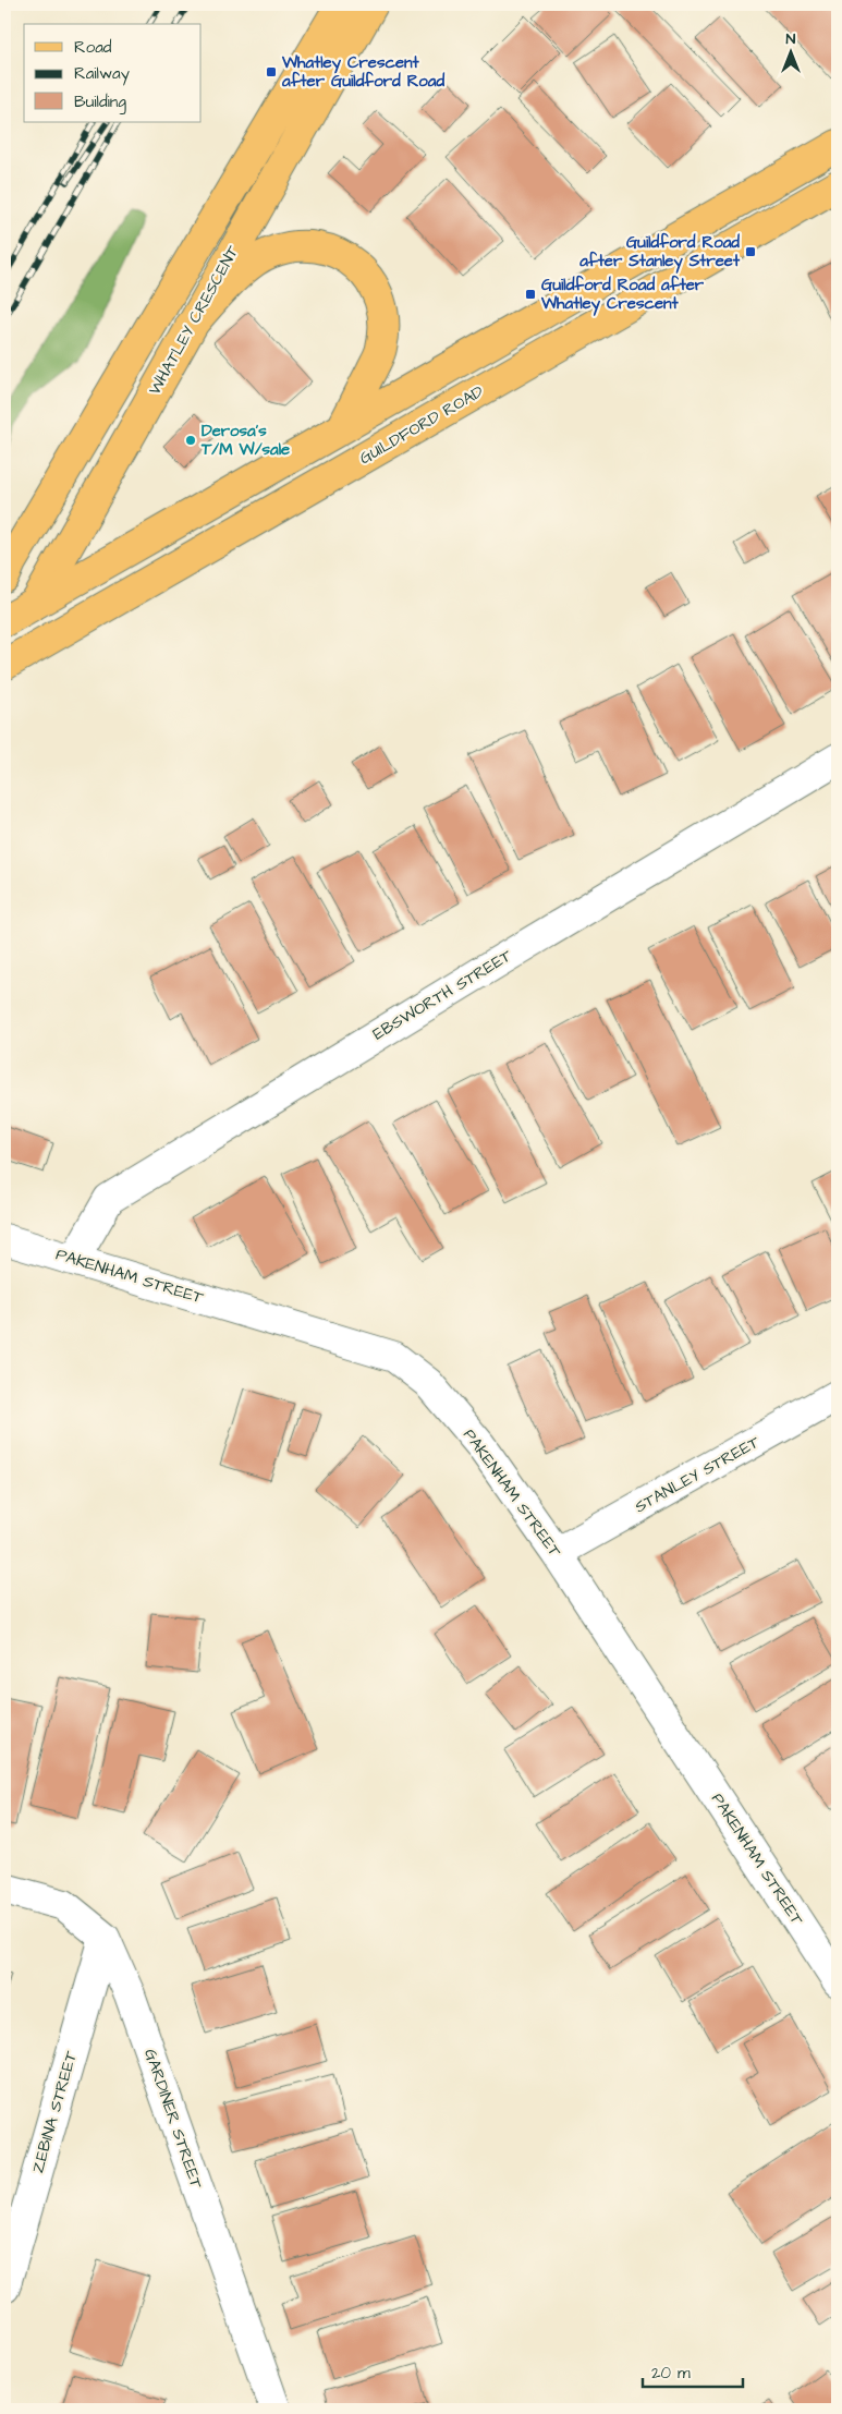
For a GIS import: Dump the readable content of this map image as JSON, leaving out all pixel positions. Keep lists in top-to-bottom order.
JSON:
{
  "streets": {
    "main road": ["WHATLEY CRESCENT", "GUILDFORD ROAD"],
    "street": [
      "EBSWORTH STREET",
      "PAKENHAM STREET",
      "STANLEY STREET",
      "ZEBINA STREET",
      "GARDINER STREET"
    ]
  },
  "crossings": [
    ["WHATLEY CRESCENT", "GUILDFORD ROAD"],
    ["EBSWORTH STREET", "PAKENHAM STREET"],
    ["PAKENHAM STREET", "STANLEY STREET"],
    ["ZEBINA STREET", "GARDINER STREET"]
  ],
  "places": {
    "transit": ["Whatley Crescent after Guildford Road", "Guildford Road after Stanley Street", "Guildford Road after Whatley Crescent"],
    "other": ["Derosa’s T/M W/sale"]
  },
  "legend": ["Road", "Railway", "Building"],
  "scale_bar": "20 m",
  "north": "top"
}
